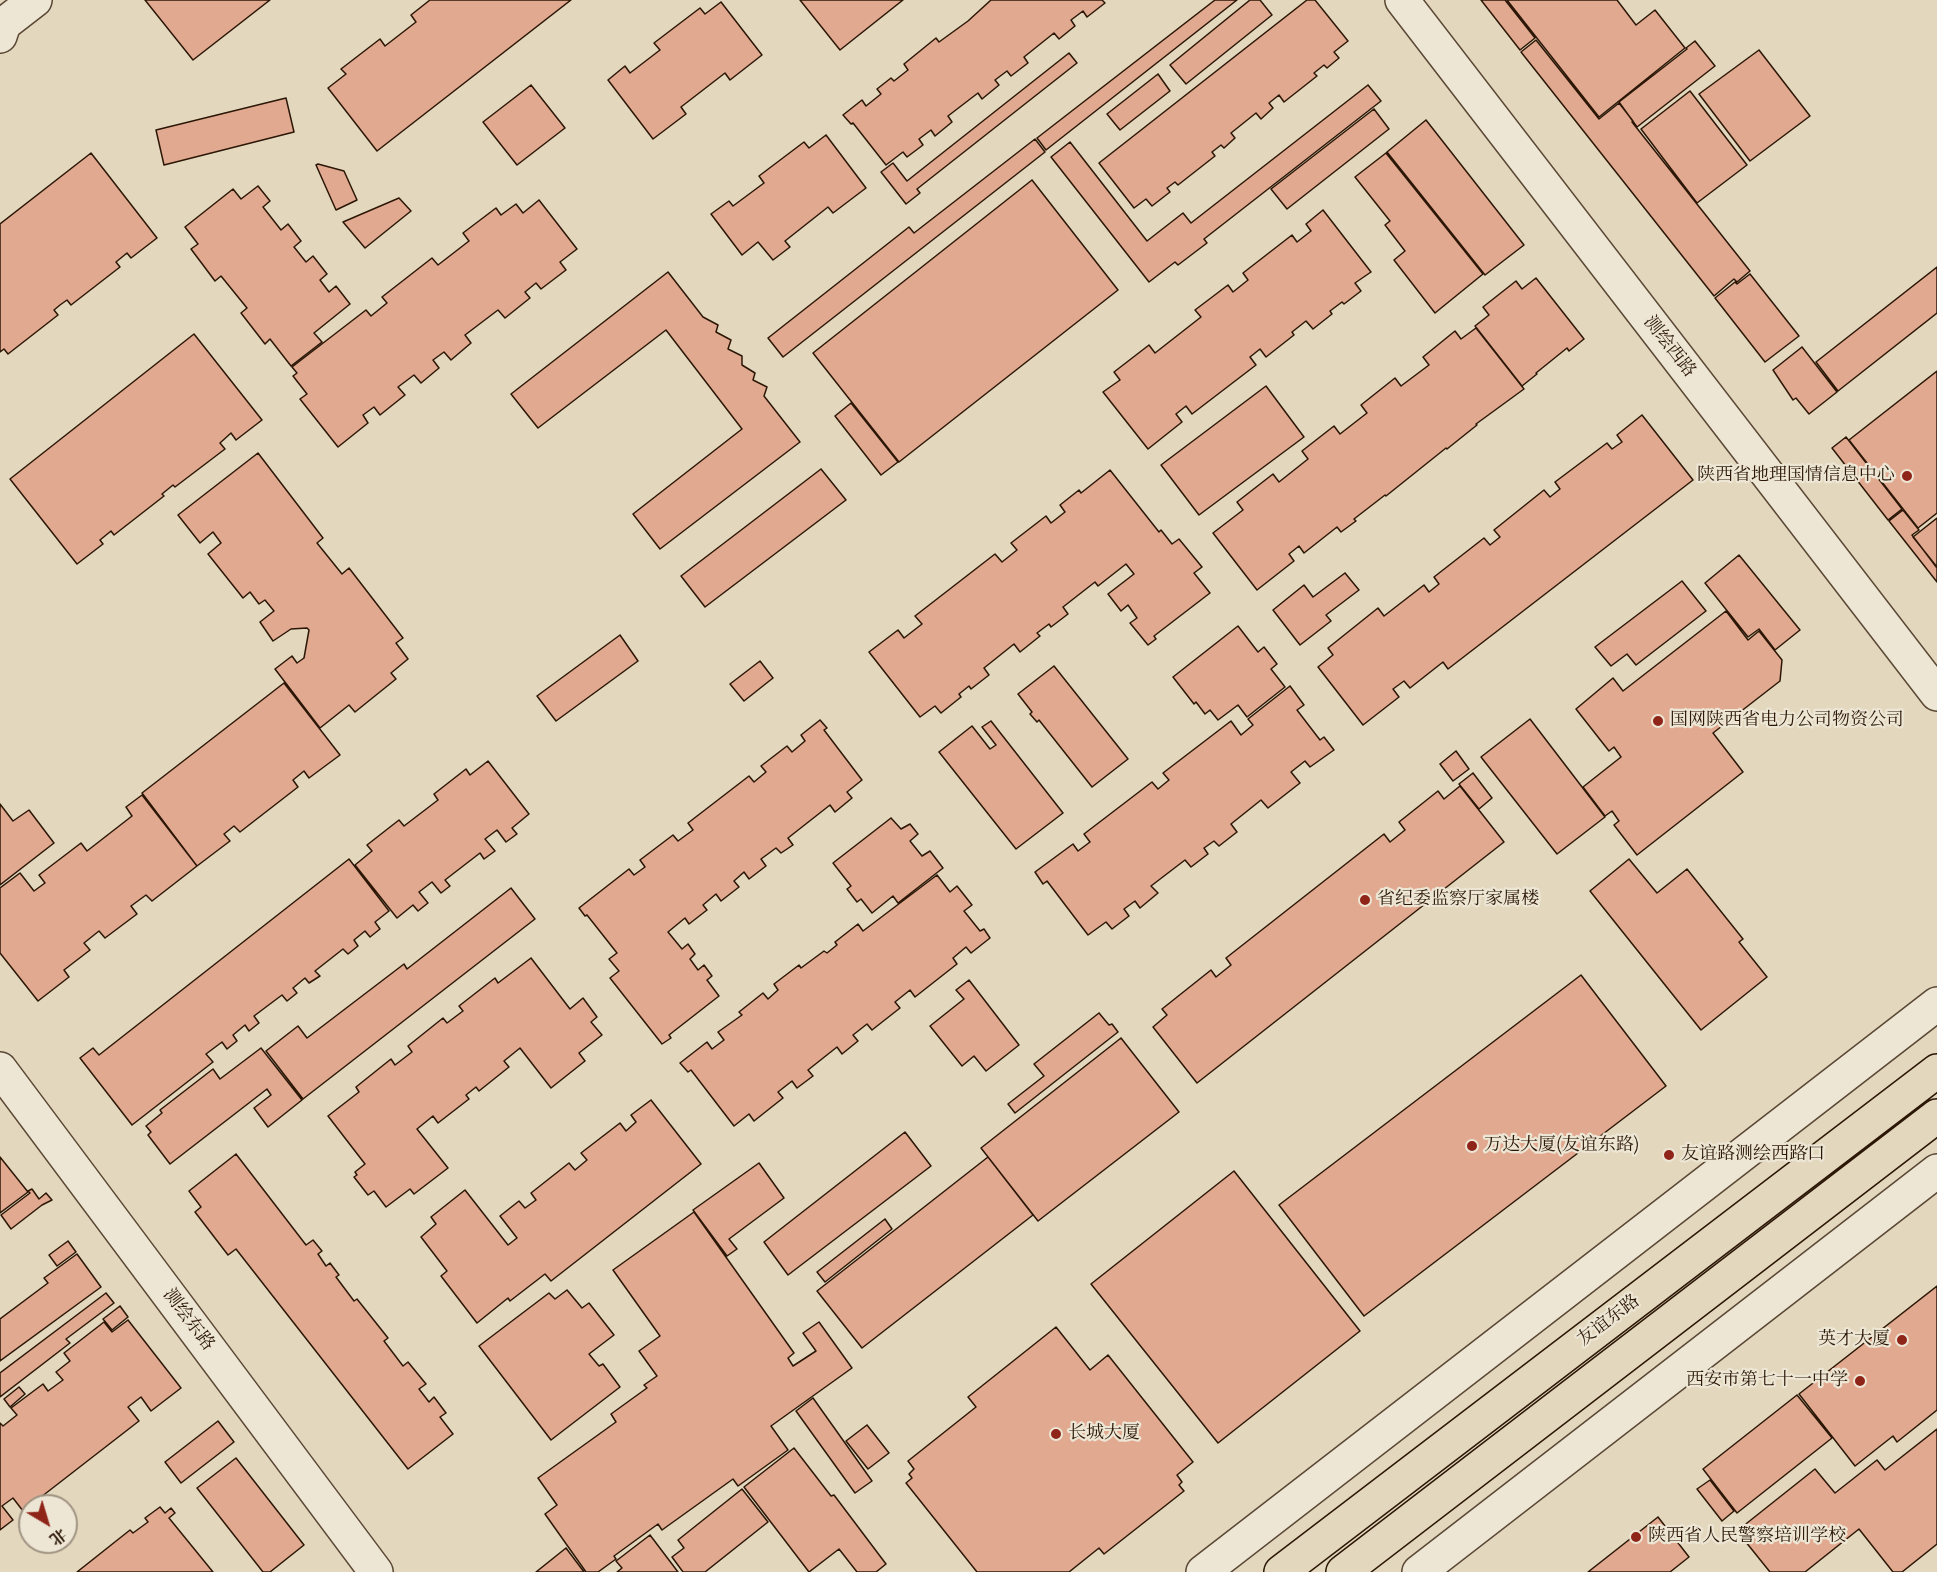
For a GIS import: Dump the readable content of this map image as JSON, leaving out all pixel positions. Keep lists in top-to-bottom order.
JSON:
{
  "streets": {
    "main road": ["友谊东路"],
    "street": ["测绘西路", "测绘东路"]
  },
  "places": [
    "陕西省地理国情信息中心",
    "国网陕西省电力公司物资公司",
    "省纪委监察厅家属楼",
    "万达大厦(友谊东路)",
    "友谊路测绘西路口",
    "英才大厦",
    "西安市第七十一中学",
    "长城大厦",
    "陕西省人民警察培训学校"
  ],
  "north": "bottom right"
}
